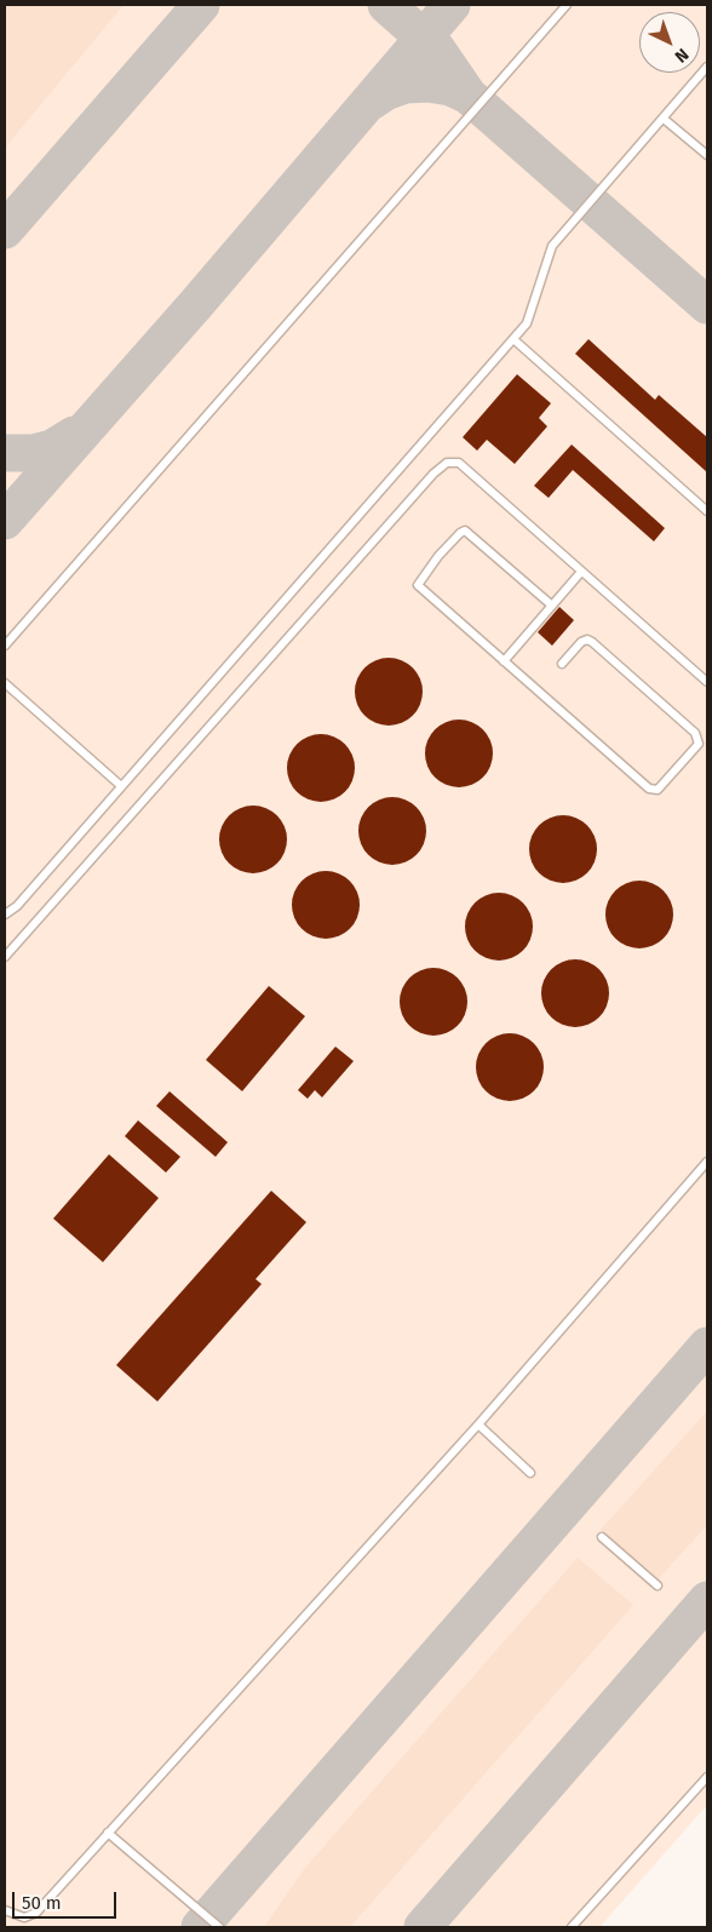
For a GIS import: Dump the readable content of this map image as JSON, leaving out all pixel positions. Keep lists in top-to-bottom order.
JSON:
{
  "scale_bar": "50 m",
  "north": "bottom right"
}
